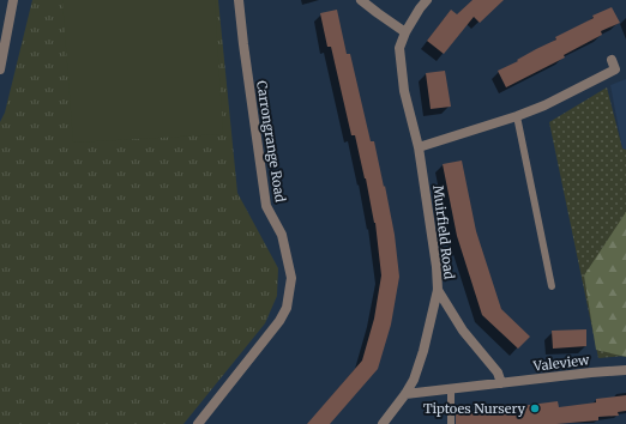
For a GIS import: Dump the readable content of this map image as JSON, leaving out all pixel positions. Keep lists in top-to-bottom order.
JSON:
{
  "streets": {
    "street": ["Carrongrange Road", "Muirfield Road", "Valeview"]
  },
  "crossings": [
    ["Muirfield Road", "Valeview"]
  ],
  "places": ["Tiptoes Nursery"]
}
